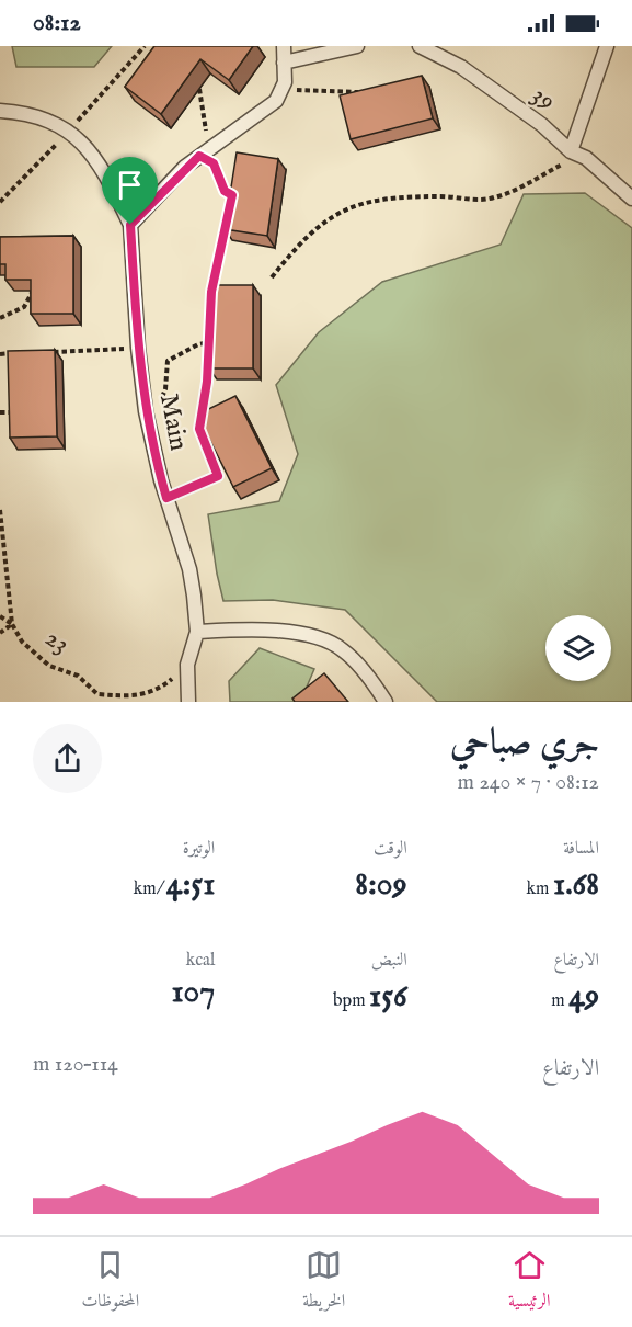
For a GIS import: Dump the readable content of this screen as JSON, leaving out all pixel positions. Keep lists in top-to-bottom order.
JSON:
{
  "streets": {
    "lane": ["39", "Main"],
    "path": ["23"]
  },
  "page": {
    "status": "08:12",
    "heading": ["جري صباحي", "08:12 · 7 × 240 m"],
    "stats": [
      ["المسافة", "1.68 km"],
      ["الوقت", "8:09"],
      ["الوتيرة", "4:51 /km"],
      ["الارتفاع", "49 m"],
      ["النبض", "156 bpm"],
      ["kcal", "107"]
    ],
    "chart": ["الارتفاع", "114–120 m"],
    "tabs": ["الرئيسية", "الخريطة", "المحفوظات"]
  }
}
